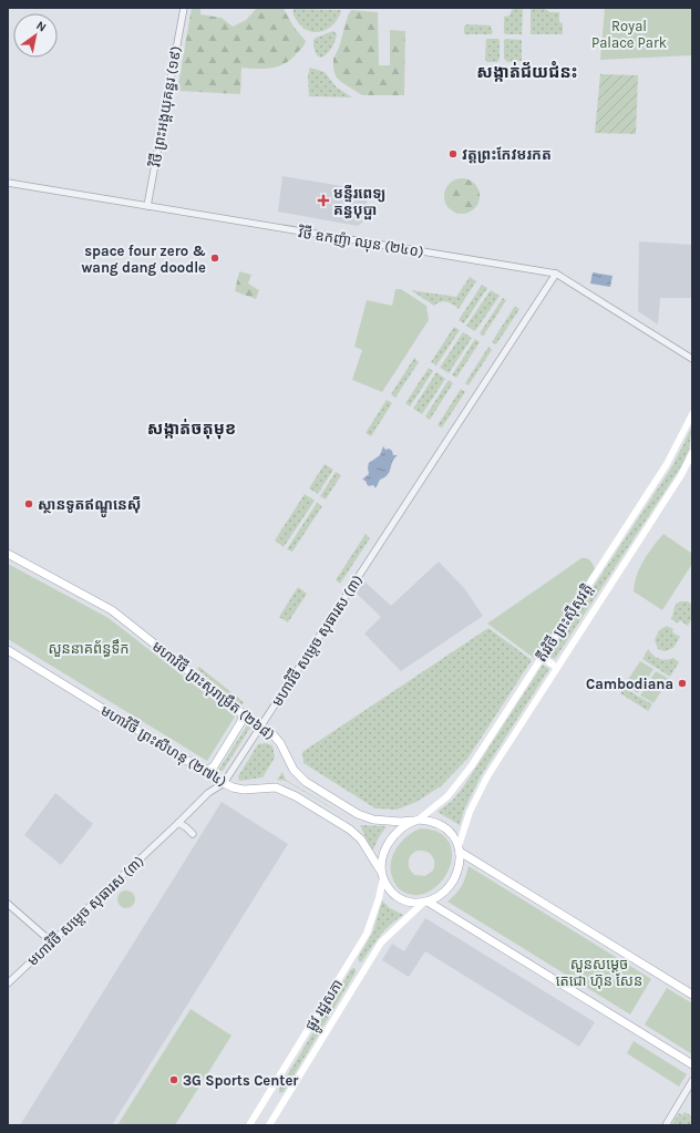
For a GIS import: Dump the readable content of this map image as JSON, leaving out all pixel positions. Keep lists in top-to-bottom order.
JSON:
{
  "streets": {
    "main road": [
      "តីរវិថី ព្រះស៊ីសុវត្តិ",
      "មហាវិថី ព្រះសុរាម្រឹត (២៦៨)",
      "មហាវិថី ព្រះសីហនុ (២៧៤)",
      "ផ្លូវ រដ្ឋសភា"
    ],
    "street": ["វិថី ព្រះអង្គយុគន្ធរ (១៩)", "វិថី ឧកញ៉ា ឈុន (២៤០)", "មហាវិថី សម្តេច សុធារស (៣)"]
  },
  "crossings": [
    ["វិថី ព្រះអង្គយុគន្ធរ (១៩)", "វិថី ឧកញ៉ា ឈុន (២៤០)"],
    ["វិថី ឧកញ៉ា ឈុន (២៤០)", "មហាវិថី សម្តេច សុធារស (៣)"],
    ["តីរវិថី ព្រះស៊ីសុវត្តិ", "មហាវិថី ព្រះសុរាម្រឹត (២៦៨)"],
    ["តីរវិថី ព្រះស៊ីសុវត្តិ", "មហាវិថី ព្រះសីហនុ (២៧៤)"],
    ["តីរវិថី ព្រះស៊ីសុវត្តិ", "ផ្លូវ រដ្ឋសភា"],
    ["មហាវិថី សម្តេច សុធារស (៣)", "មហាវិថី ព្រះសុរាម្រឹត (២៦៨)"],
    ["មហាវិថី សម្តេច សុធារស (៣)", "មហាវិថី ព្រះសីហនុ (២៧៤)"],
    ["មហាវិថី ព្រះសុរាម្រឹត (២៦៨)", "មហាវិថី ព្រះសីហនុ (២៧៤)"],
    ["មហាវិថី ព្រះសុរាម្រឹត (២៦៨)", "ផ្លូវ រដ្ឋសភា"],
    ["មហាវិថី ព្រះសីហនុ (២៧៤)", "ផ្លូវ រដ្ឋសភា"]
  ],
  "districts": ["សង្កាត់ជ័យជំនះ", "សង្កាត់ចតុមុខ"],
  "parks": ["Royal Palace Park", "សួននាគព័ន្ធទឹក", "សួនសម្តេច តេជោ ហ៊ុន សែន"],
  "places": {
    "other": [
      "វត្តព្រះកែវមរកត",
      "space four zero & wang dang doodle",
      "ស្ថានទូតឥណ្ឌូនេស៊ី",
      "Cambodiana",
      "3G Sports Center"
    ],
    "health": ["មន្ទីរពេទ្យ គន្ធបុប្ផា"]
  },
  "north": "top right"
}
